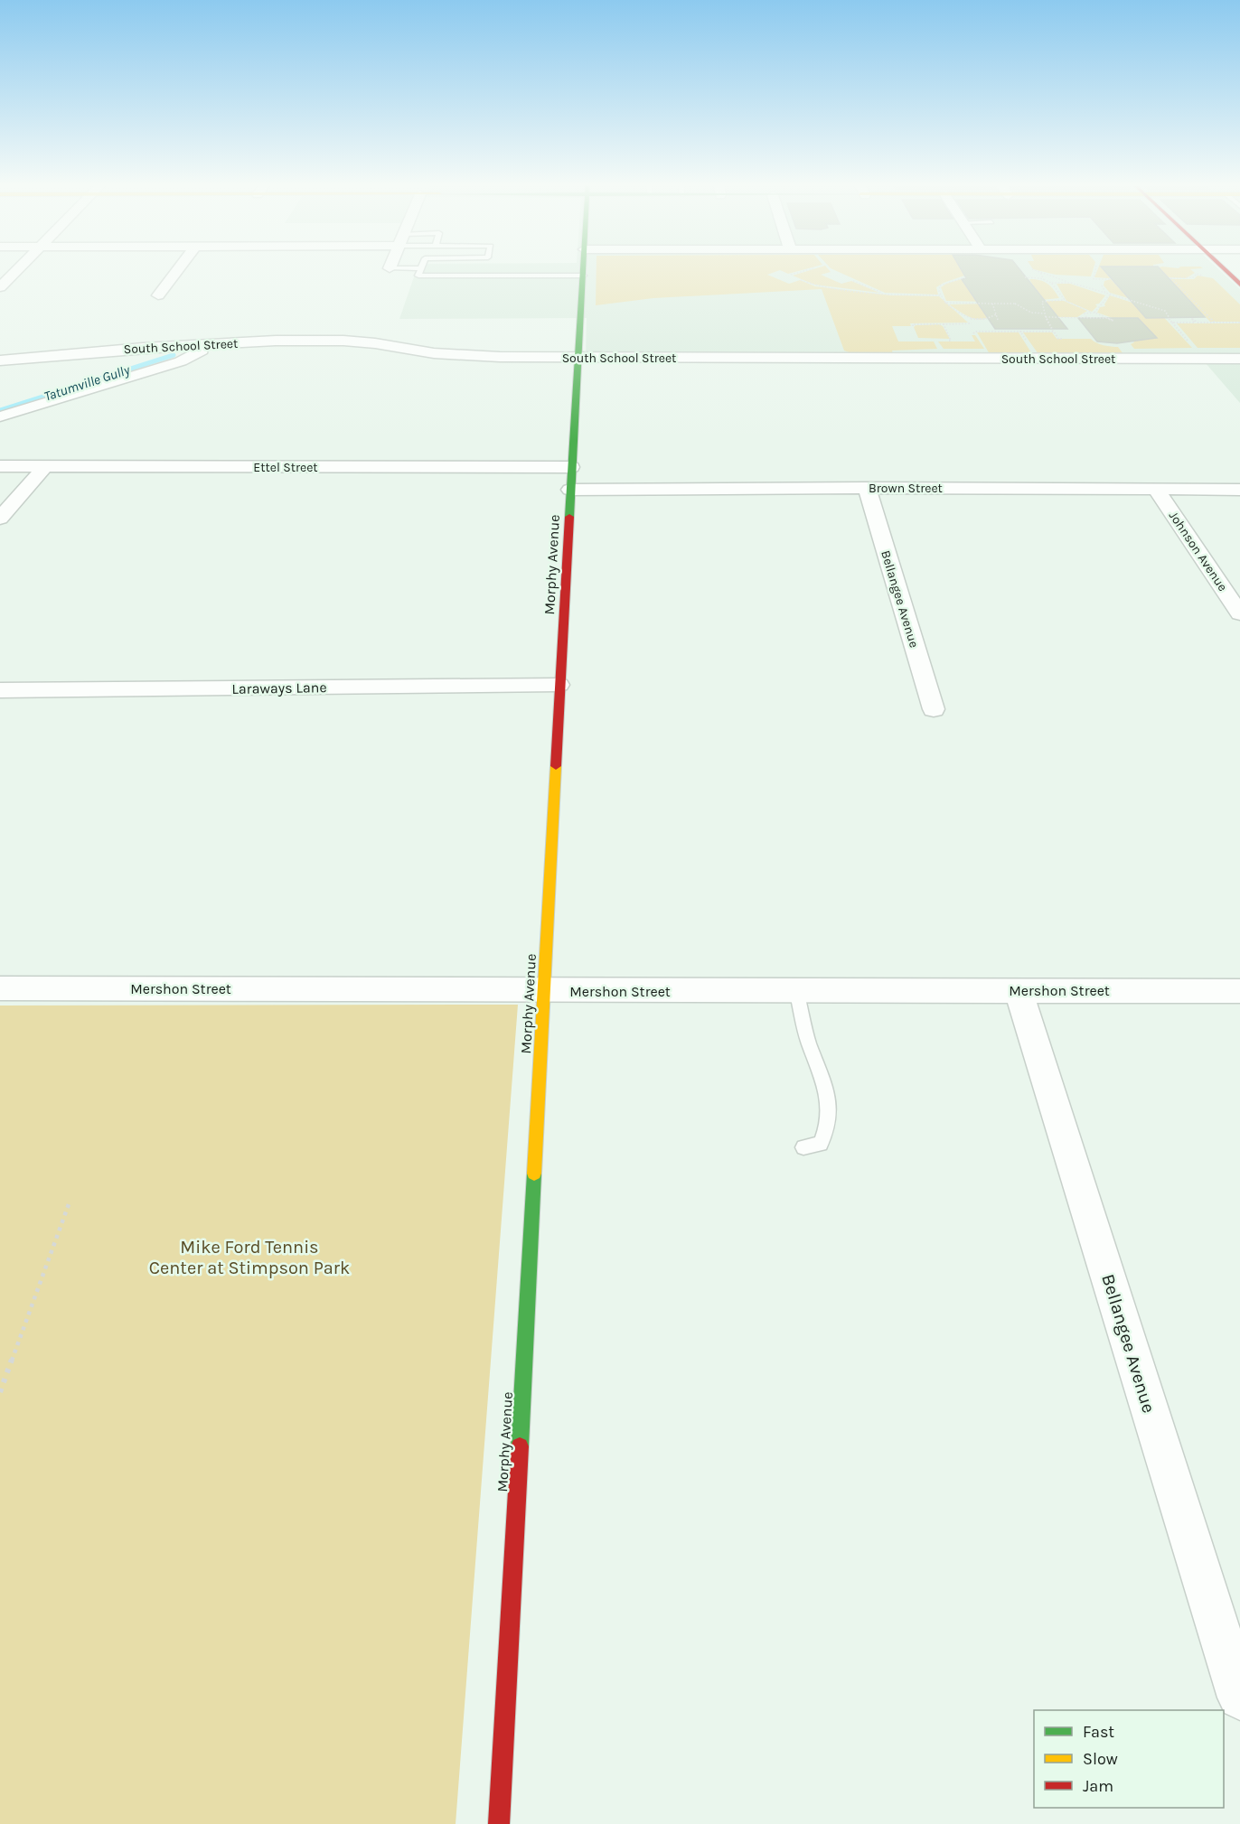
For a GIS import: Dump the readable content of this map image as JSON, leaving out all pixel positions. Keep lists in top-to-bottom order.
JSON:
{
  "streets": {
    "street": [
      "South School Street",
      "Ettel Street",
      "Brown Street",
      "Johnson Avenue",
      "Morphy Avenue",
      "Bellangee Avenue",
      "Laraways Lane",
      "Mershon Street"
    ]
  },
  "crossings": [
    ["South School Street", "Morphy Avenue"],
    ["Ettel Street", "Morphy Avenue"],
    ["Brown Street", "Johnson Avenue"],
    ["Brown Street", "Morphy Avenue"],
    ["Brown Street", "Bellangee Avenue"],
    ["Morphy Avenue", "Laraways Lane"],
    ["Morphy Avenue", "Mershon Street"],
    ["Bellangee Avenue", "Mershon Street"]
  ],
  "water": ["Tatumville Gully"],
  "parks": ["Mike Ford Tennis Center at Stimpson Park"],
  "legend": ["Fast", "Slow", "Jam"]
}
